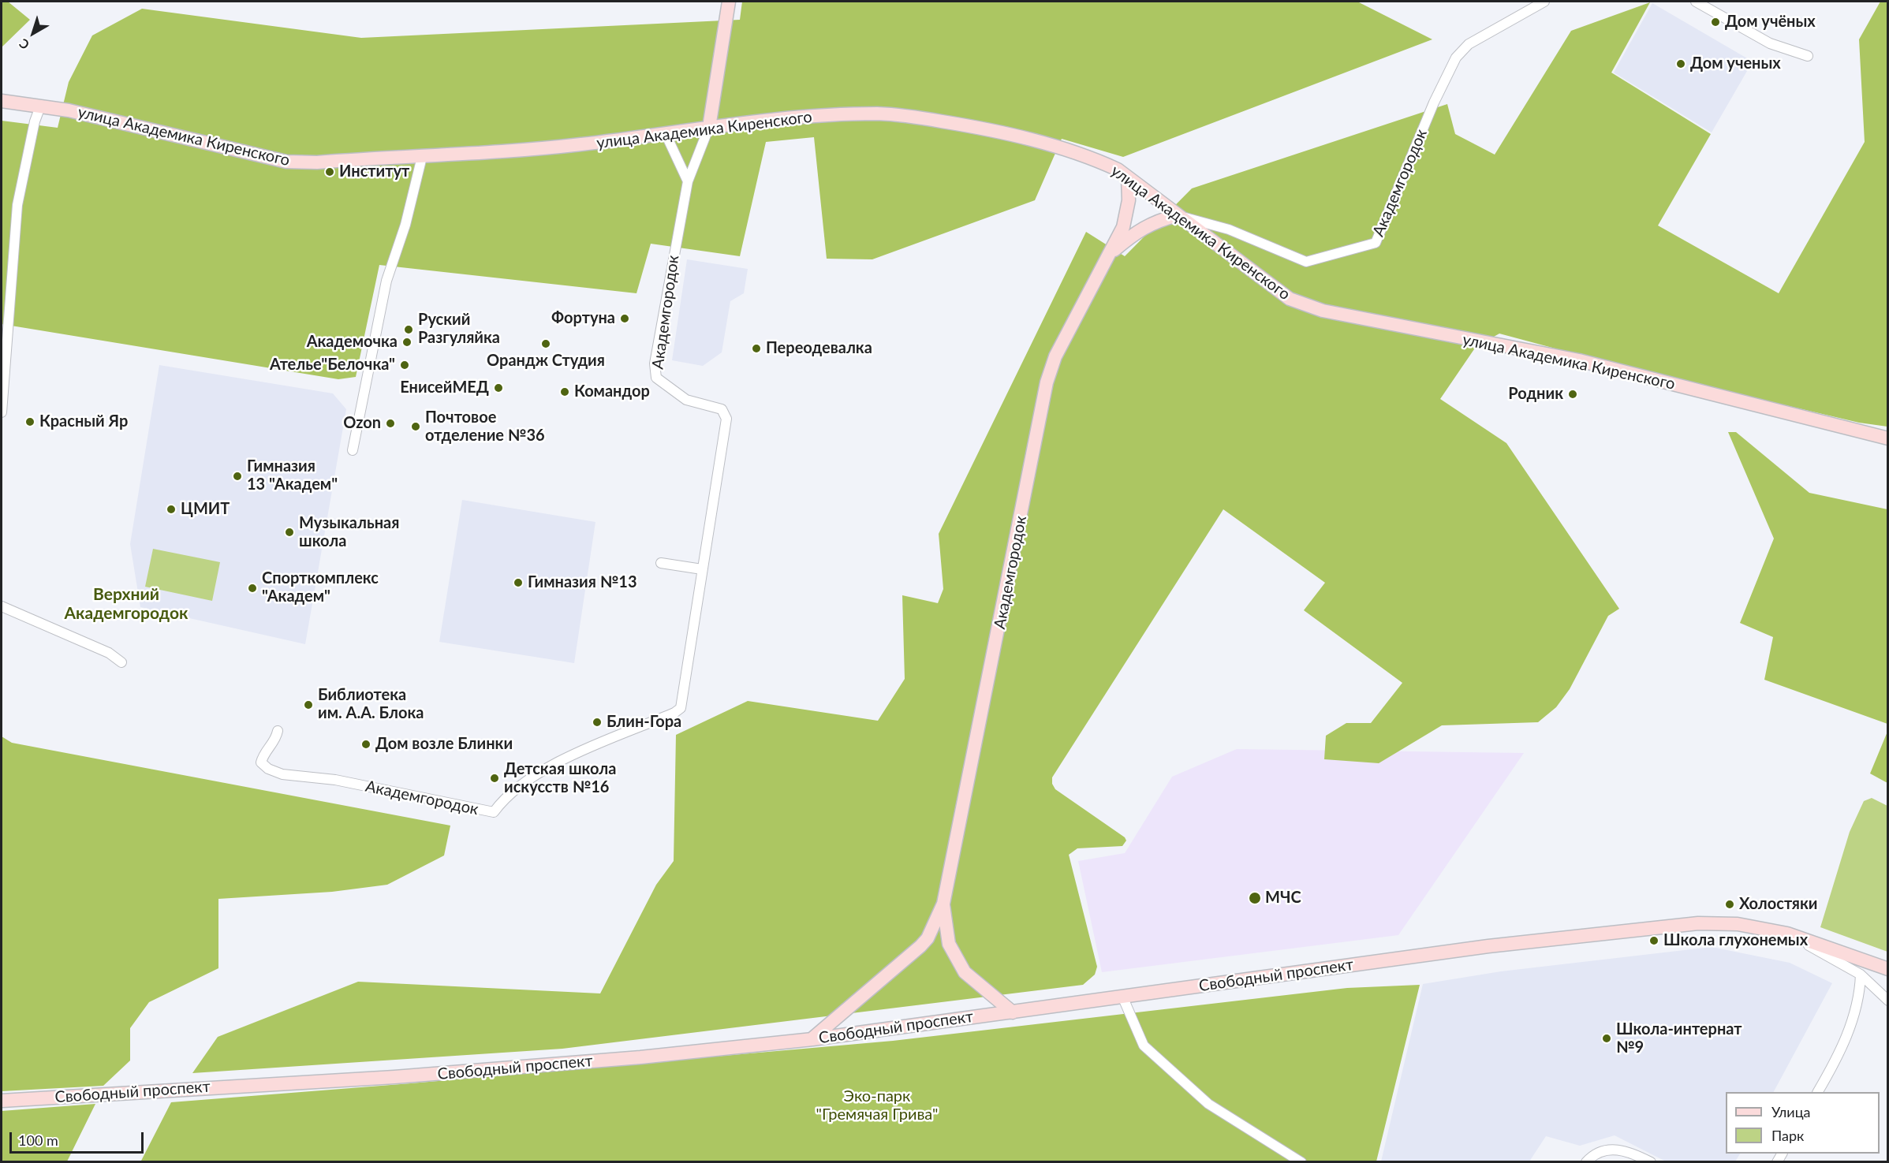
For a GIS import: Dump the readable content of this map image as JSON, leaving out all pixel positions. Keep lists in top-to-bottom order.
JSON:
{
  "streets": {
    "main road": ["улица Академика Киренского", "Академгородок", "Свободный проспект"]
  },
  "crossings": [
    ["улица Академика Киренского", "Академгородок"]
  ],
  "districts": ["Верхний Академгородок"],
  "parks": ["Эко-парк \"Гремячая Грива\""],
  "places": [
    "Дом учёных",
    "Дом ученых",
    "Институт",
    "Фортуна",
    "Руский Разгуляйка",
    "Академочка",
    "Орандж Студия",
    "Переодевалка",
    "Ателье\"Белочка\"",
    "ЕнисейМЕД",
    "Командор",
    "Родник",
    "Красный Яр",
    "Ozon",
    "Почтовое отделение №36",
    "Гимназия 13 \"Академ\"",
    "ЦМИТ",
    "Музыкальная школа",
    "Гимназия №13",
    "Спорткомплекс \"Академ\"",
    "Библиотека им. А.А. Блока",
    "Блин-Гора",
    "Дом возле Блинки",
    "Детская школа искусств №16",
    "МЧС",
    "Холостяки",
    "Школа глухонемых",
    "Школа-интернат №9"
  ],
  "legend": ["Улица", "Парк"],
  "scale_bar": "100 m",
  "north": "bottom left"
}
